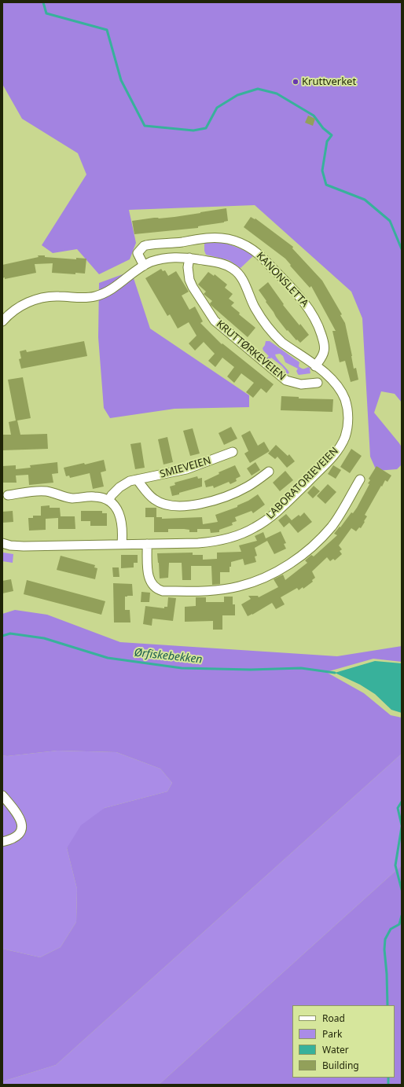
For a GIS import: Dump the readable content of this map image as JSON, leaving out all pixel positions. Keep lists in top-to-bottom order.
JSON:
{
  "streets": {
    "street": [
      "KANONSLETTA",
      "KRUTTØRKEVEIEN",
      "SMIEVEIEN",
      "LABORATORIEVEIEN"
    ]
  },
  "crossings": [
    ["KANONSLETTA", "LABORATORIEVEIEN"],
    ["KRUTTØRKEVEIEN", "LABORATORIEVEIEN"]
  ],
  "water": ["Ørfiskebekken"],
  "places": ["Kruttverket"],
  "legend": [
    "Road",
    "Park",
    "Water",
    "Building"
  ]
}
